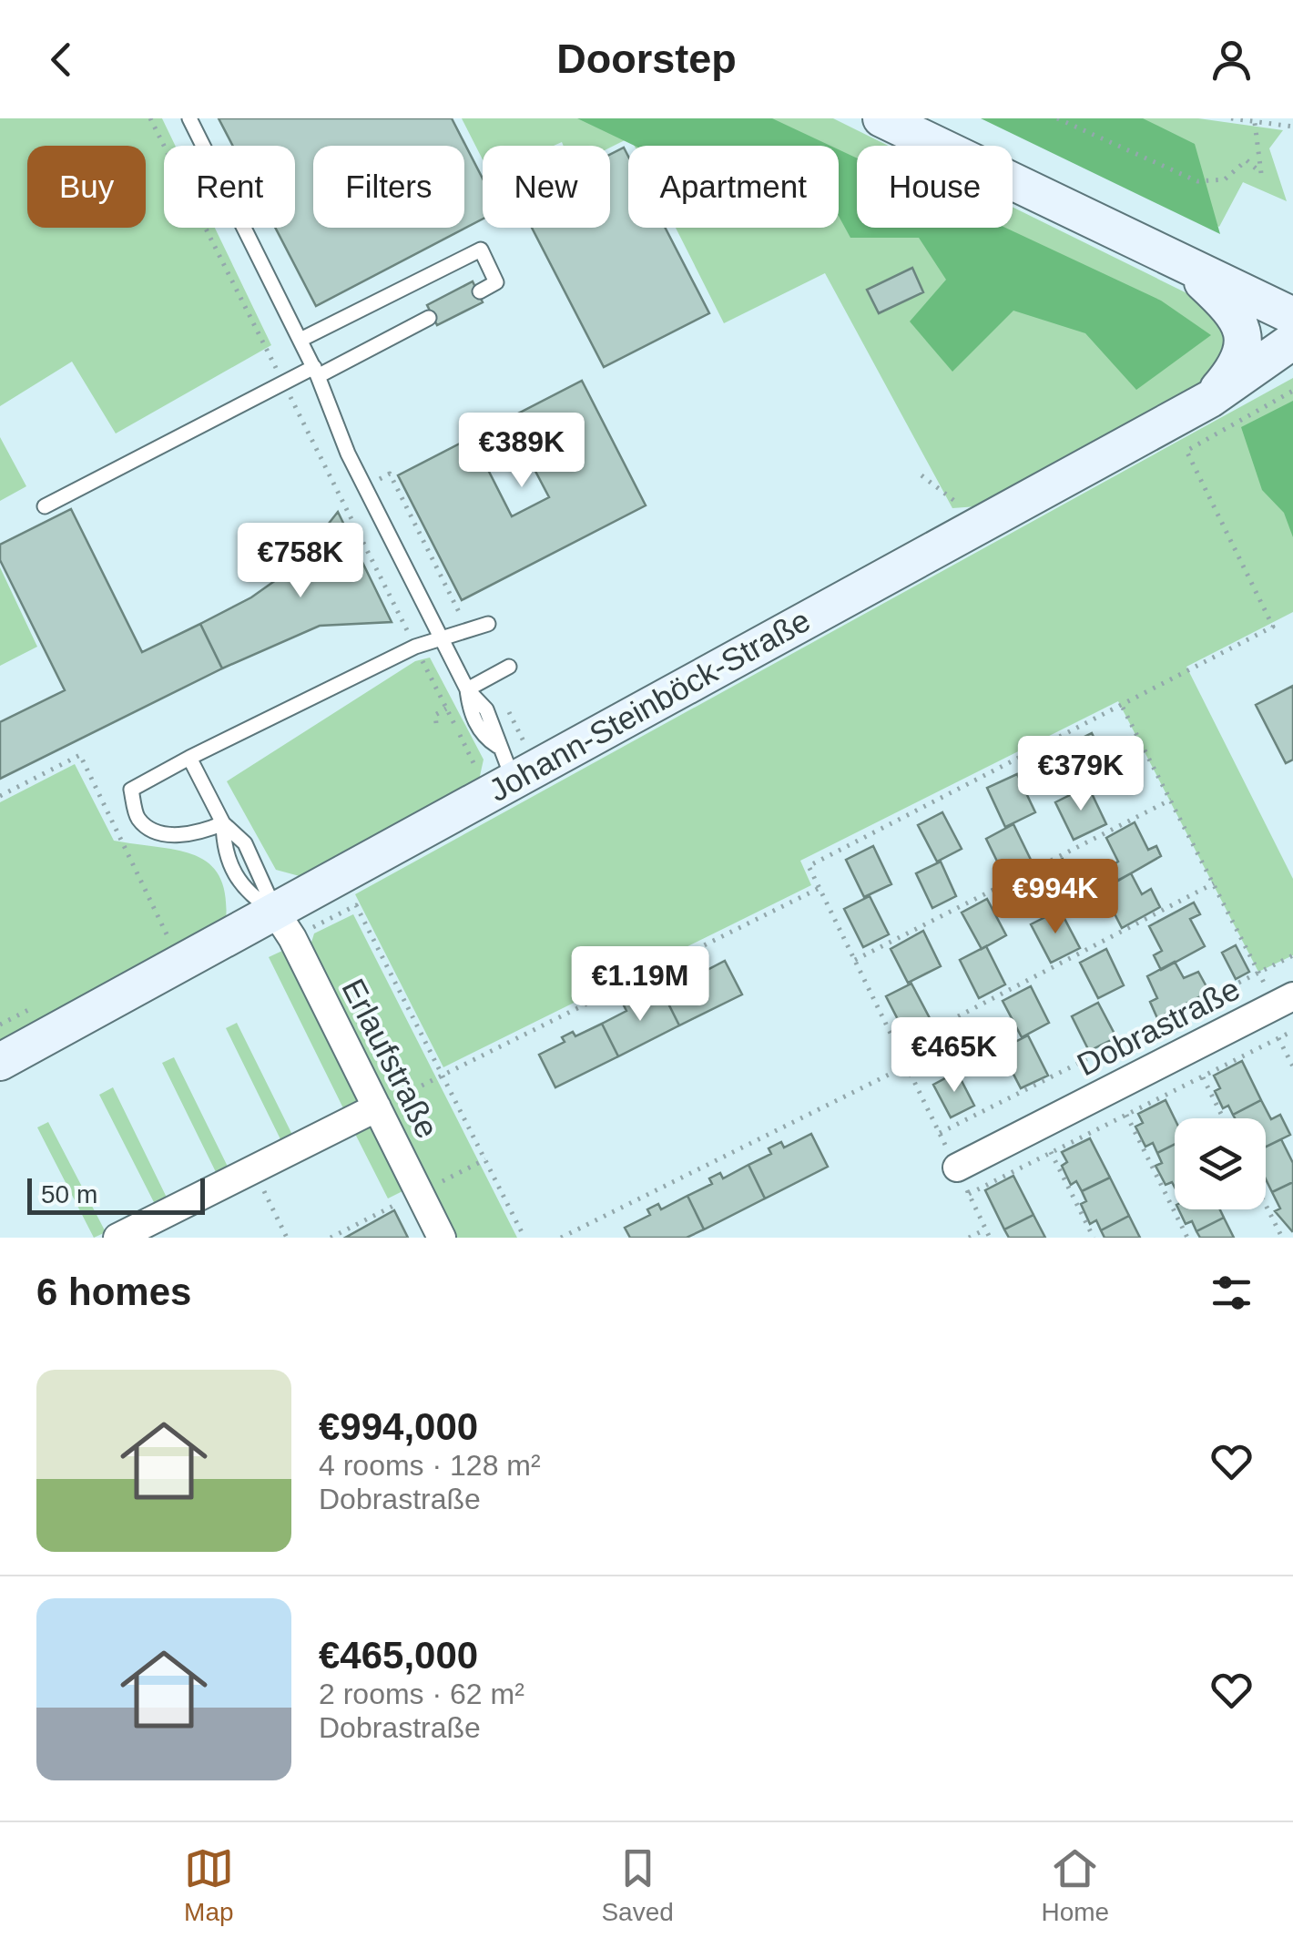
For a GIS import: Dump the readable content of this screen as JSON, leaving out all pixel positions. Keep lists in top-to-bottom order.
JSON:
{
  "streets": {
    "street": ["Johann-Steinböck-Straße", "Dobrastraße", "Erlaufstraße"]
  },
  "crossings": [
    ["Johann-Steinböck-Straße", "Erlaufstraße"]
  ],
  "scale_bar": "50 m",
  "page": {
    "header": "Doorstep",
    "chip": [
      "Buy",
      "Rent",
      "Filters",
      "New",
      "Apartment",
      "House"
    ],
    "price": [
      "€389K",
      "€758K",
      "€379K",
      "€994K",
      "€1.19M",
      "€465K"
    ],
    "scale": "50 m",
    "heading": "6 homes",
    "list": [
      {
        "name": "€994,000",
        "note": "4 rooms · 128 m² · Dobrastraße"
      },
      {
        "name": "€465,000",
        "note": "2 rooms · 62 m² · Dobrastraße"
      }
    ],
    "tabs": ["Map", "Saved", "Home"]
  }
}
